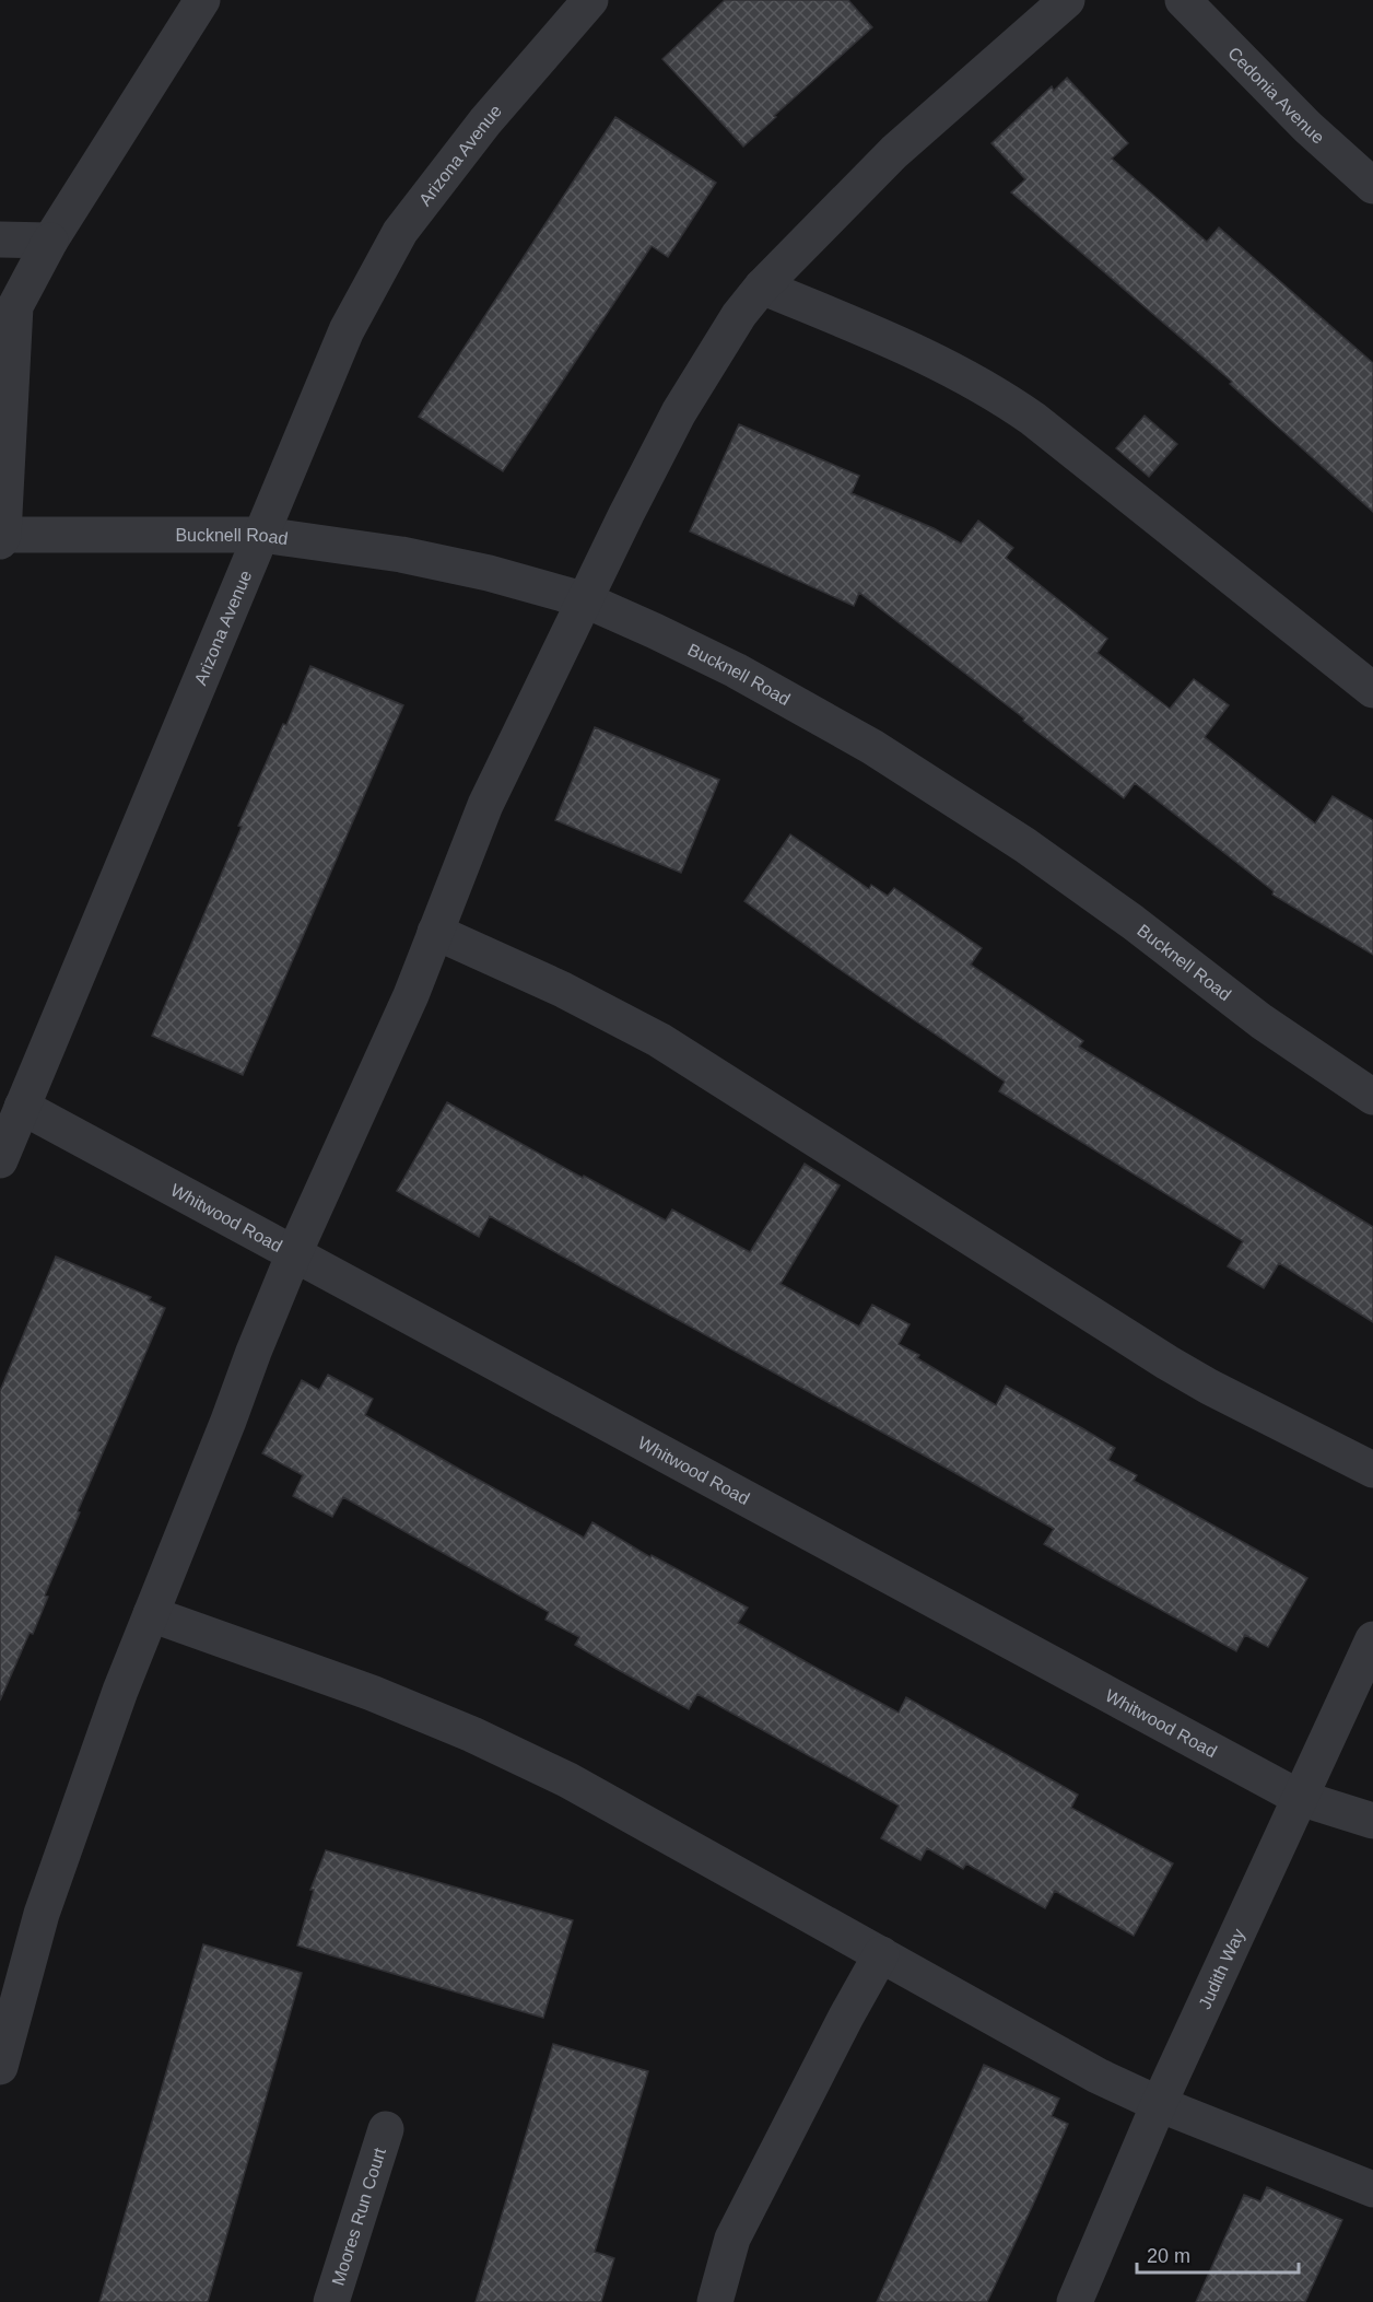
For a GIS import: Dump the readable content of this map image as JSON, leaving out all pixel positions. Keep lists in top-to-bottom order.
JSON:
{
  "streets": {
    "street": [
      "Cedonia Avenue",
      "Arizona Avenue",
      "Bucknell Road",
      "Whitwood Road",
      "Judith Way",
      "Moores Run Court"
    ]
  },
  "crossings": [
    ["Arizona Avenue", "Bucknell Road"],
    ["Arizona Avenue", "Whitwood Road"],
    ["Whitwood Road", "Judith Way"]
  ],
  "scale_bar": "20 m"
}
